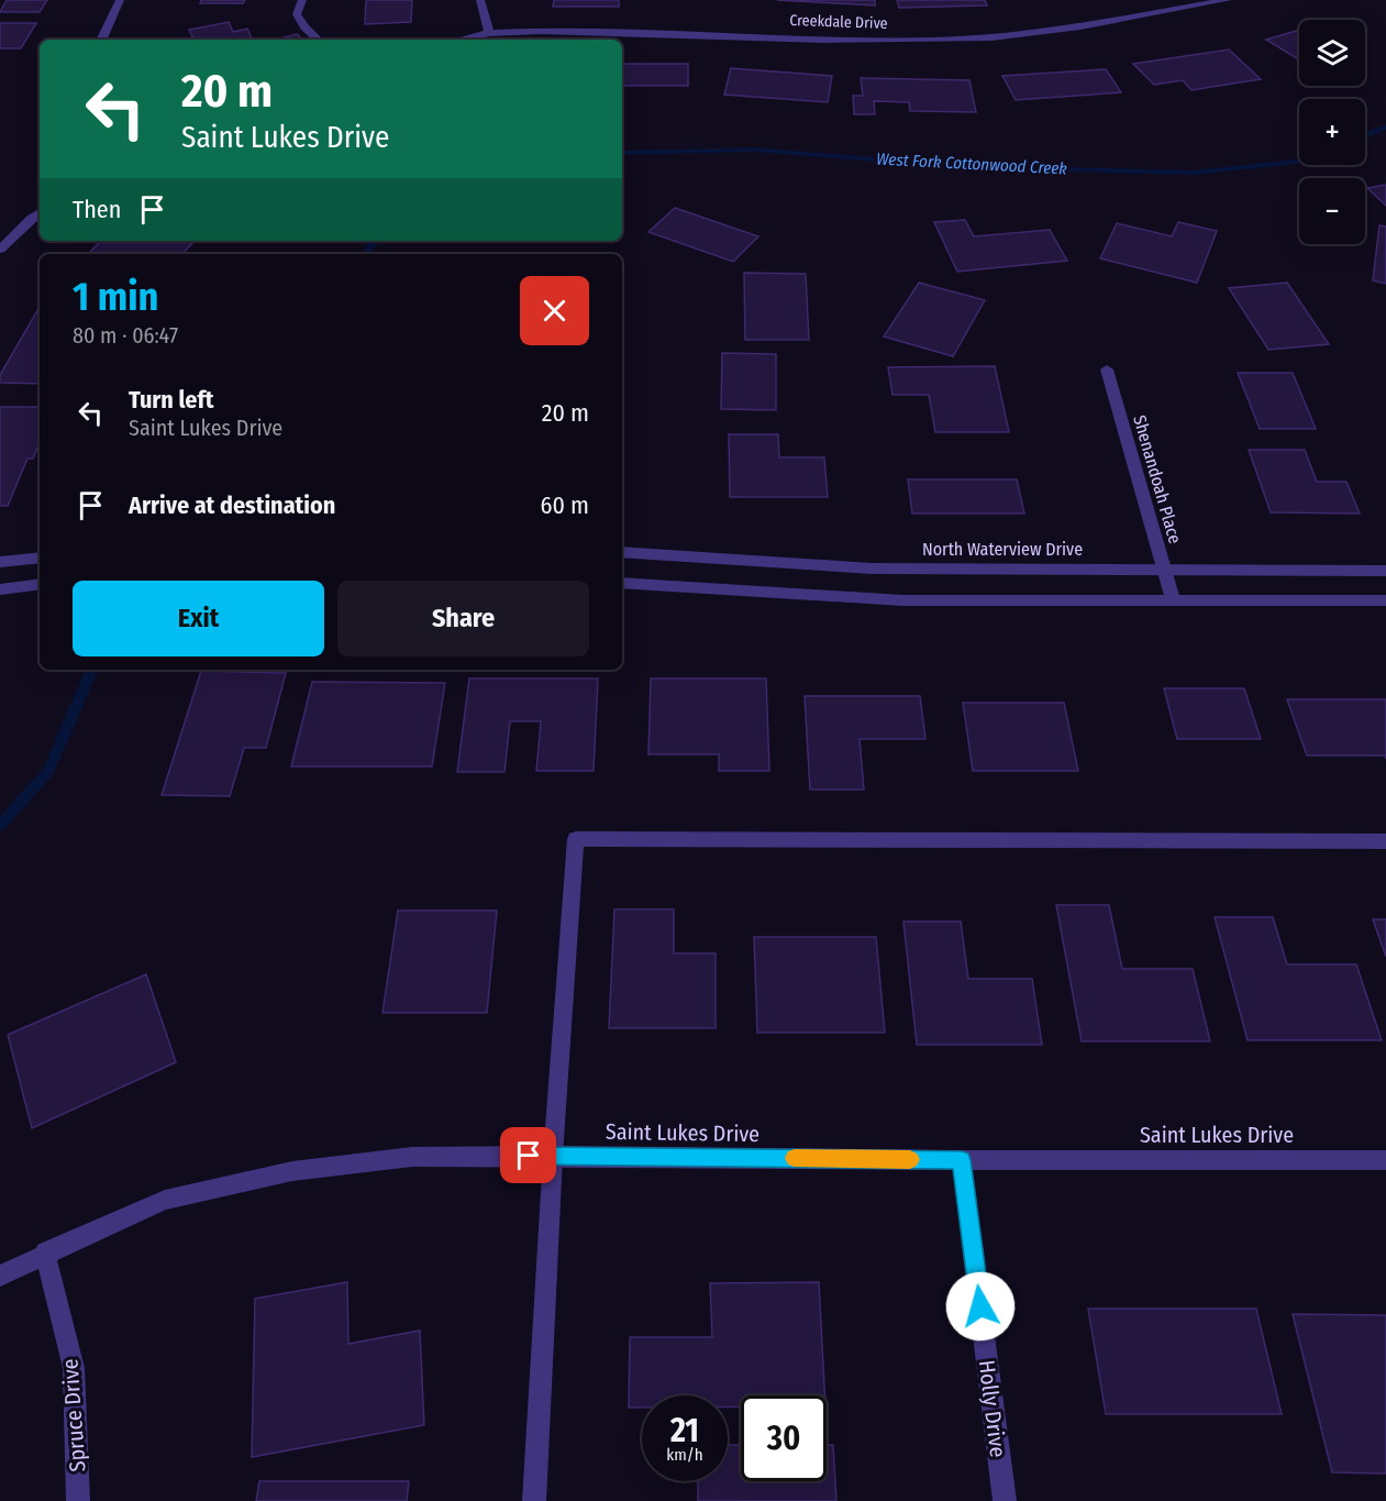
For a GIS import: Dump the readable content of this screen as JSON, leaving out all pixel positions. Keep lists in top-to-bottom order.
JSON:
{
  "streets": {
    "street": [
      "Creekdale Drive",
      "Shenandoah Place",
      "North Waterview Drive",
      "Saint Lukes Drive",
      "Holly Drive",
      "Spruce Drive"
    ]
  },
  "crossings": [
    ["Shenandoah Place", "North Waterview Drive"],
    ["Saint Lukes Drive", "Holly Drive"],
    ["Saint Lukes Drive", "Spruce Drive"]
  ],
  "water": ["West Fork Cottonwood Creek"],
  "page": {
    "map_buttons": ["+", "−"],
    "turn": ["20 m", "Saint Lukes Drive"],
    "then": "Then",
    "heading": ["1 min", "80 m · 06:47"],
    "list": [
      {
        "name": "Turn left",
        "note": "Saint Lukes Drive",
        "value": "20 m"
      },
      {
        "name": "Arrive at destination",
        "value": "60 m"
      }
    ],
    "buttons": ["Exit", "Share"],
    "speed": "21 km/h",
    "limit": "30"
  }
}
